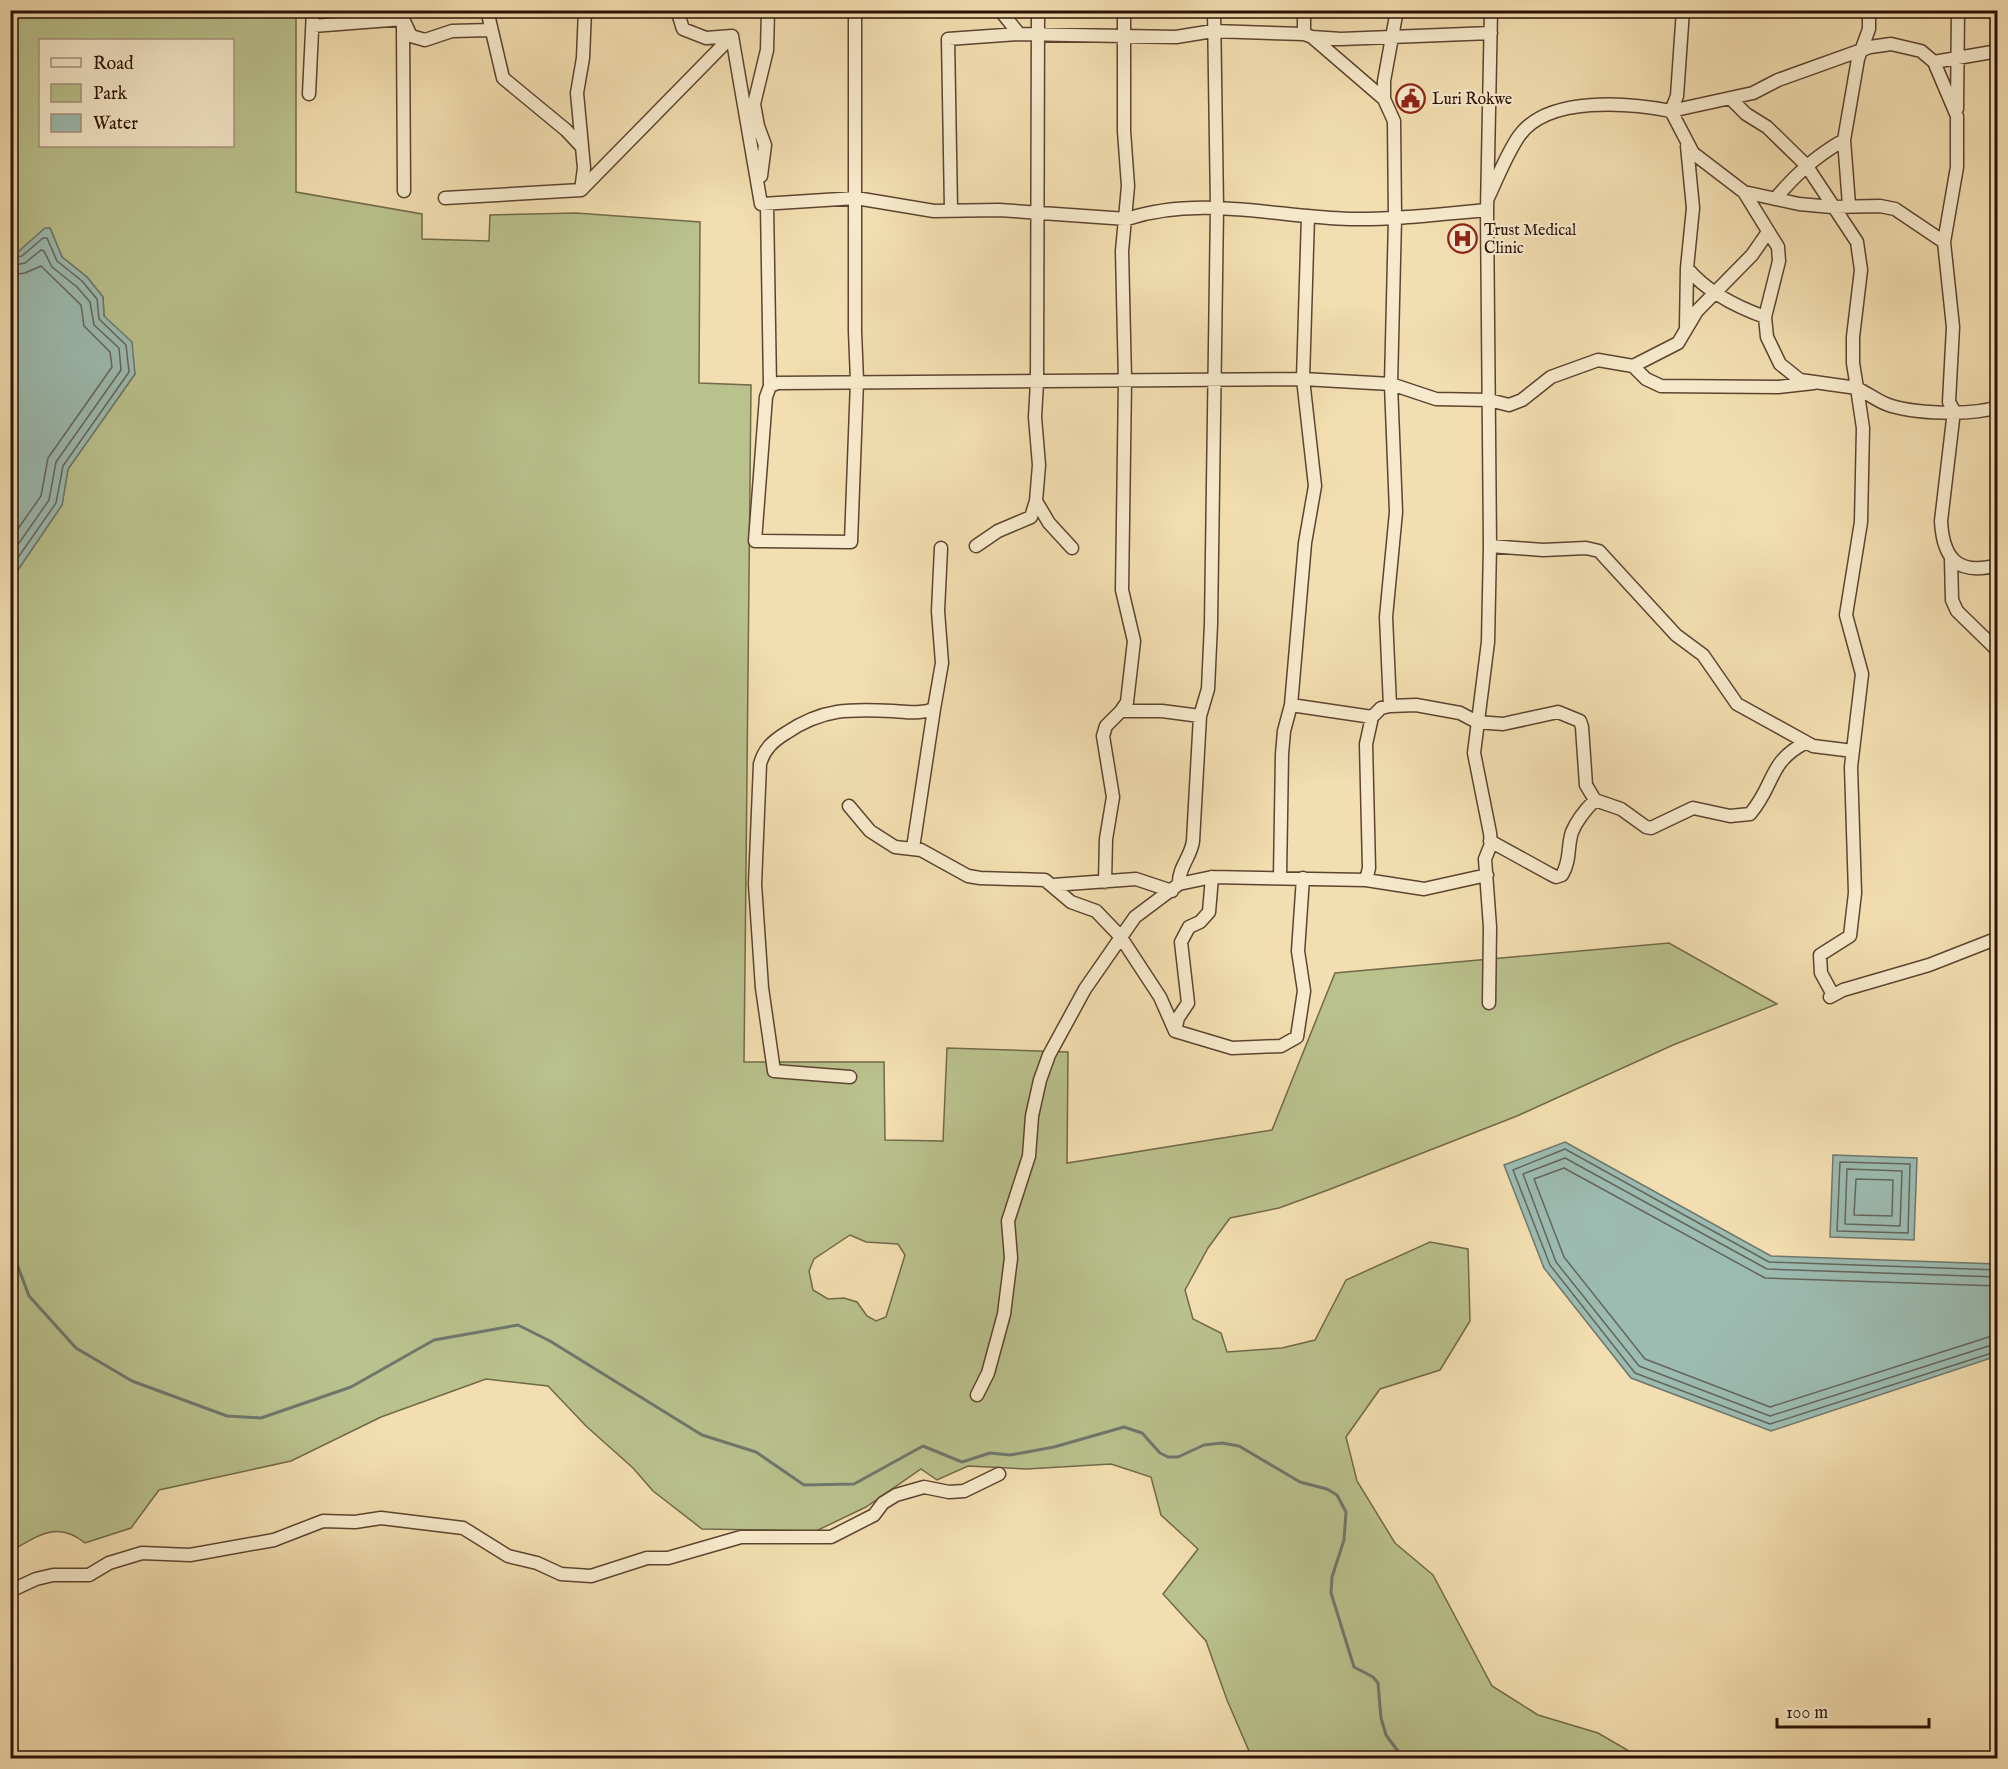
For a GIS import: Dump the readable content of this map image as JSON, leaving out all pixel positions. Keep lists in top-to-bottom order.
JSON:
{
  "places": {
    "public building": ["Luri Rokwe"],
    "hospital": ["Trust Medical Clinic"]
  },
  "legend": ["Road", "Park", "Water"],
  "scale_bar": "100 m"
}
